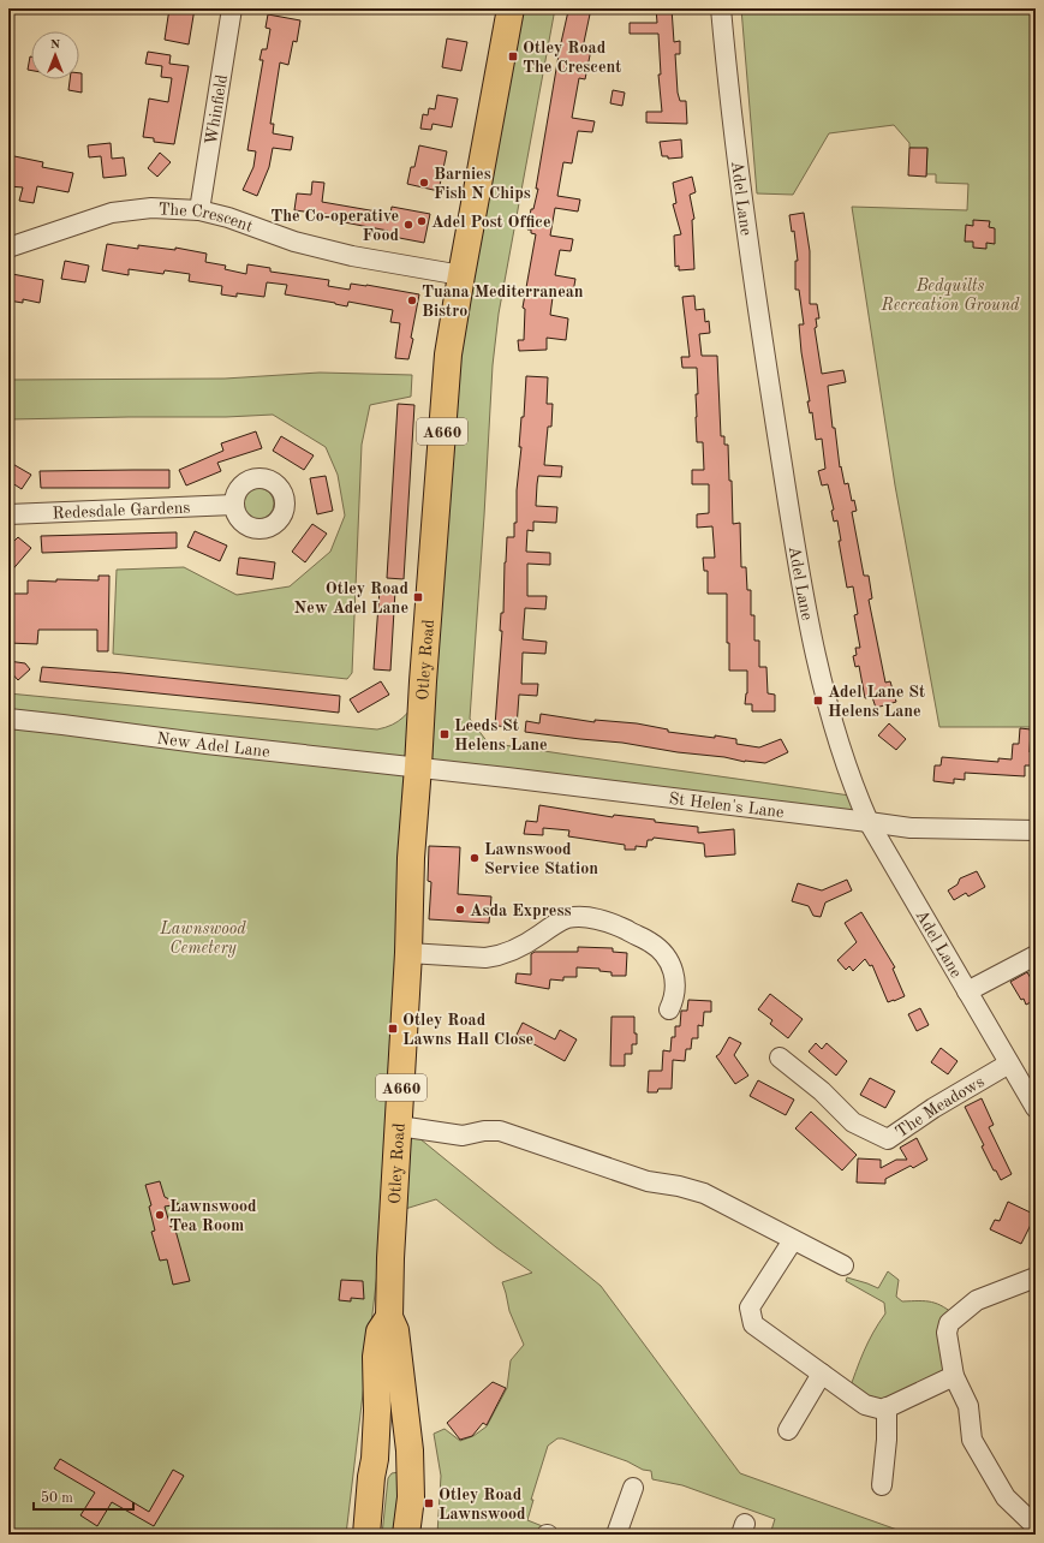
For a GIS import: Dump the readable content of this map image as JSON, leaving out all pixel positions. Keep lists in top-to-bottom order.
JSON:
{
  "streets": {
    "highway": ["A660", "Otley Road"],
    "street": [
      "Whinfield",
      "Adel Lane",
      "The Crescent",
      "Redesdale Gardens",
      "New Adel Lane",
      "St Helen's Lane",
      "The Meadows"
    ]
  },
  "crossings": [
    ["Whinfield", "The Crescent"],
    ["Adel Lane", "St Helen's Lane"],
    ["Adel Lane", "The Meadows"],
    ["The Crescent", "Otley Road"],
    ["Otley Road", "New Adel Lane"],
    ["Otley Road", "St Helen's Lane"],
    ["New Adel Lane", "St Helen's Lane"]
  ],
  "parks": ["Bedquilts Recreation Ground", "Lawnswood Cemetery"],
  "places": {
    "transit": [
      "Otley Road The Crescent",
      "Otley Road New Adel Lane",
      "Adel Lane St Helens Lane",
      "Leeds St Helens Lane",
      "Otley Road Lawns Hall Close",
      "Otley Road Lawnswood"
    ],
    "other": [
      "Barnies Fish N Chips",
      "Adel Post Office",
      "The Co-operative Food",
      "Tuana Mediterranean Bistro",
      "Lawnswood Service Station",
      "Asda Express",
      "Lawnswood Tea Room"
    ]
  },
  "scale_bar": "50 m",
  "north": "top"
}
